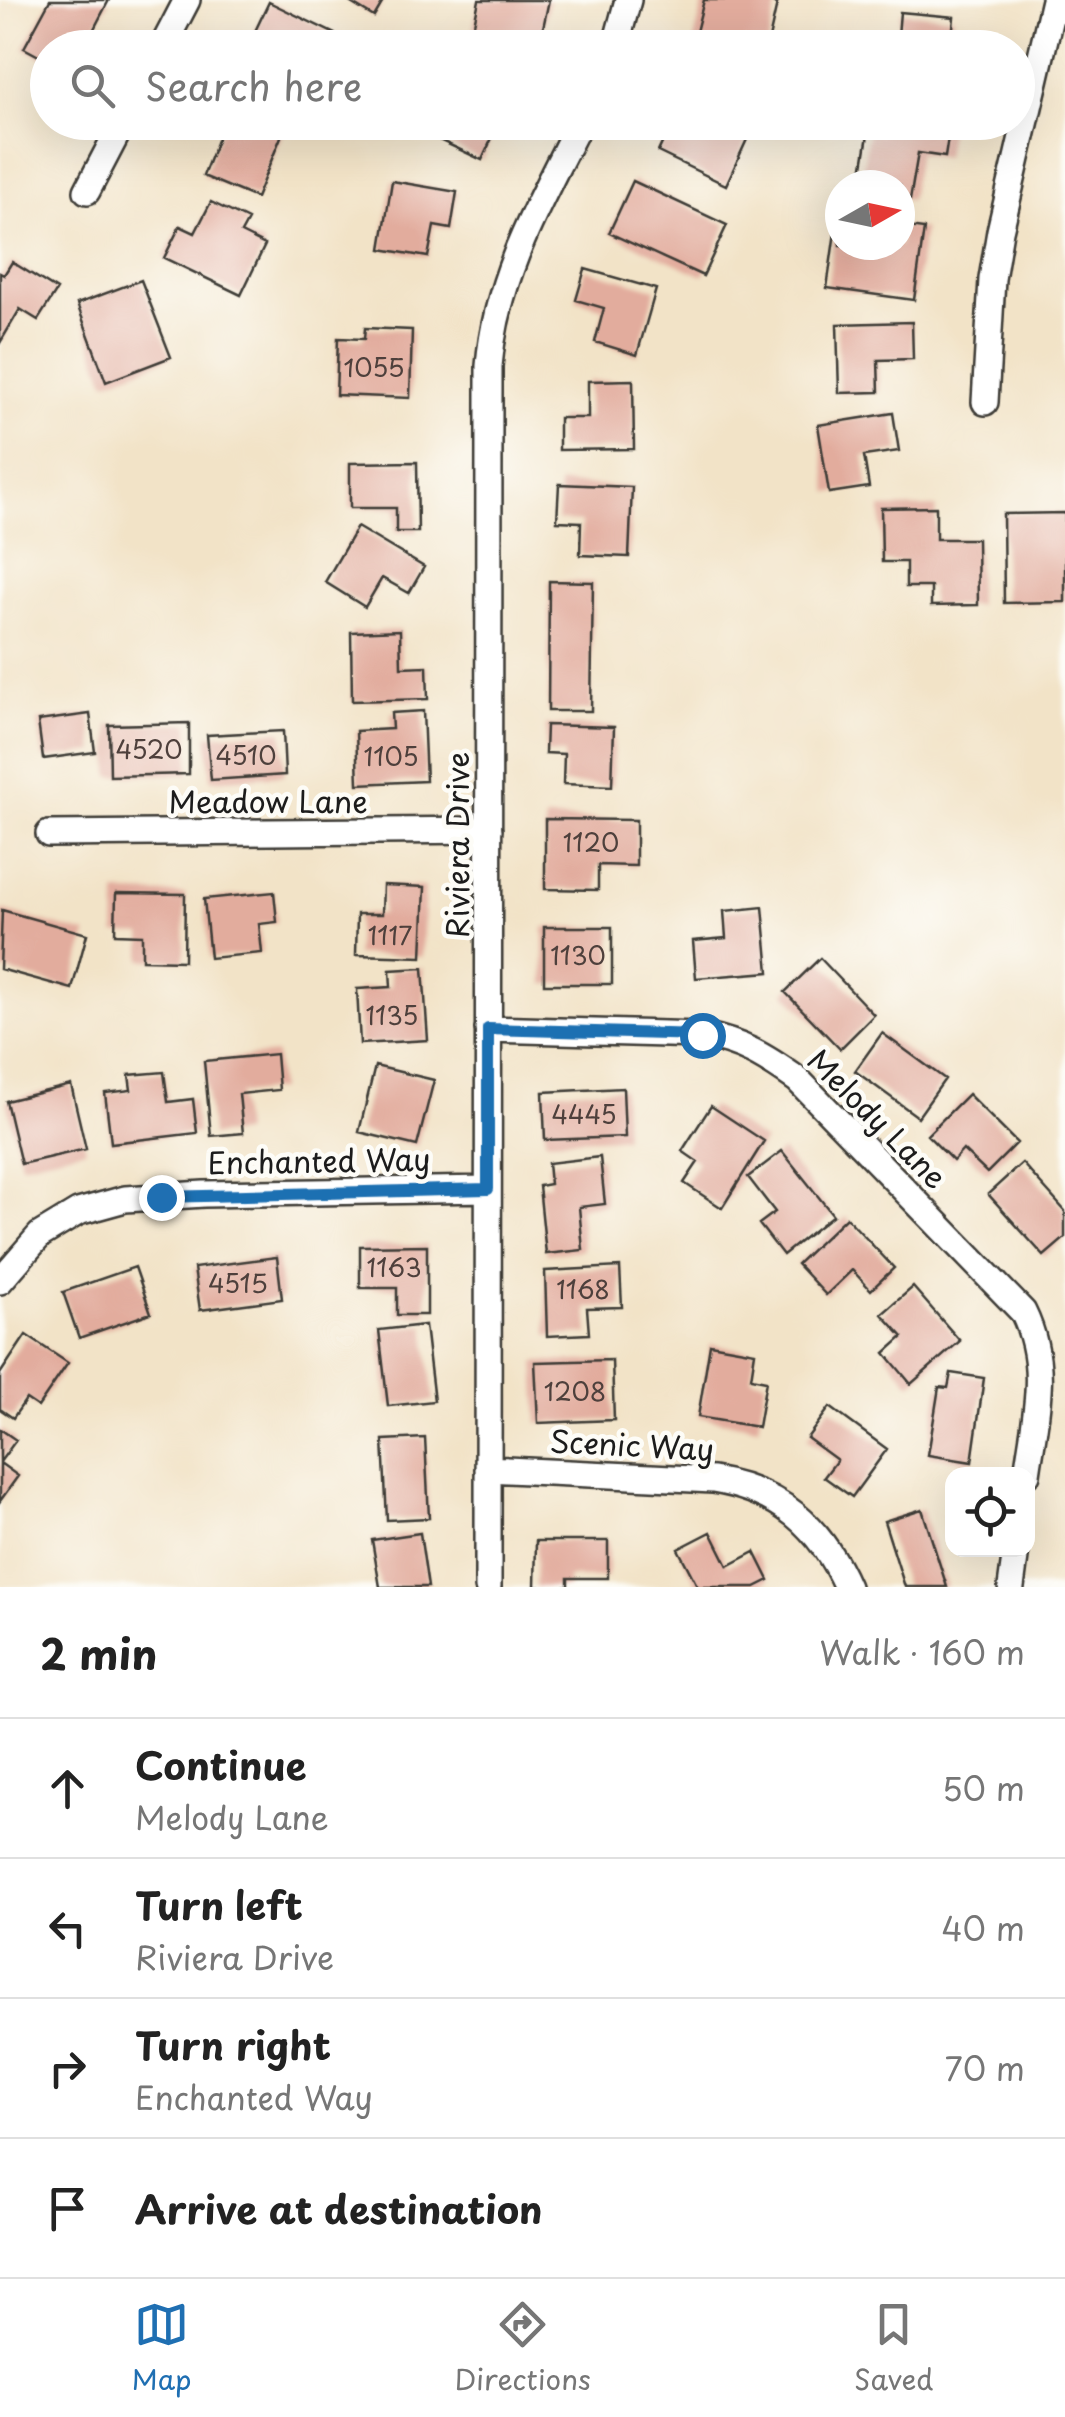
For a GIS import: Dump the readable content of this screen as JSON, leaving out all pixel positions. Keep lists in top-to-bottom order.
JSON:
{
  "streets": {
    "street": [
      "Meadow Lane",
      "Riviera Drive",
      "Melody Lane",
      "Enchanted Way",
      "Scenic Way"
    ]
  },
  "crossings": [
    ["Meadow Lane", "Riviera Drive"],
    ["Riviera Drive", "Melody Lane"],
    ["Riviera Drive", "Enchanted Way"],
    ["Riviera Drive", "Scenic Way"]
  ],
  "house_numbers": [
    "1055",
    "4520",
    "4510",
    "1105",
    "1120",
    "1117",
    "1130",
    "1135",
    "4445",
    "1163",
    "4515",
    "1168",
    "1208"
  ],
  "north": "right",
  "page": {
    "search": "Search here",
    "heading": ["2 min", "Walk · 160 m"],
    "list": [
      ["Continue", "Melody Lane", "50 m"],
      ["Turn left", "Riviera Drive", "40 m"],
      ["Turn right", "Enchanted Way", "70 m"],
      "Arrive at destination"
    ],
    "nav": ["Map", "Directions", "Saved"]
  }
}
